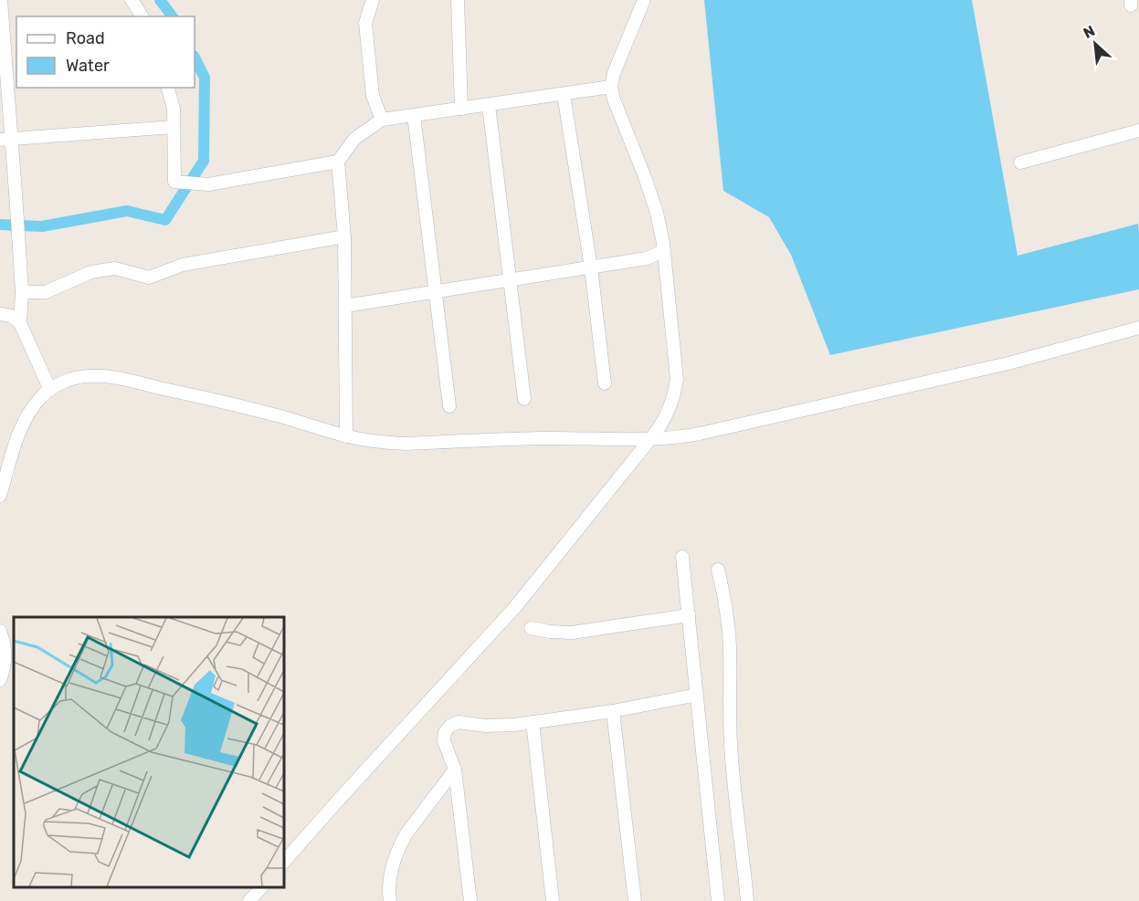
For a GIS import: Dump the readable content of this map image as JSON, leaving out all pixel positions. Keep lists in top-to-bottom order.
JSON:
{
  "legend": ["Road", "Water"],
  "north": "top left"
}
